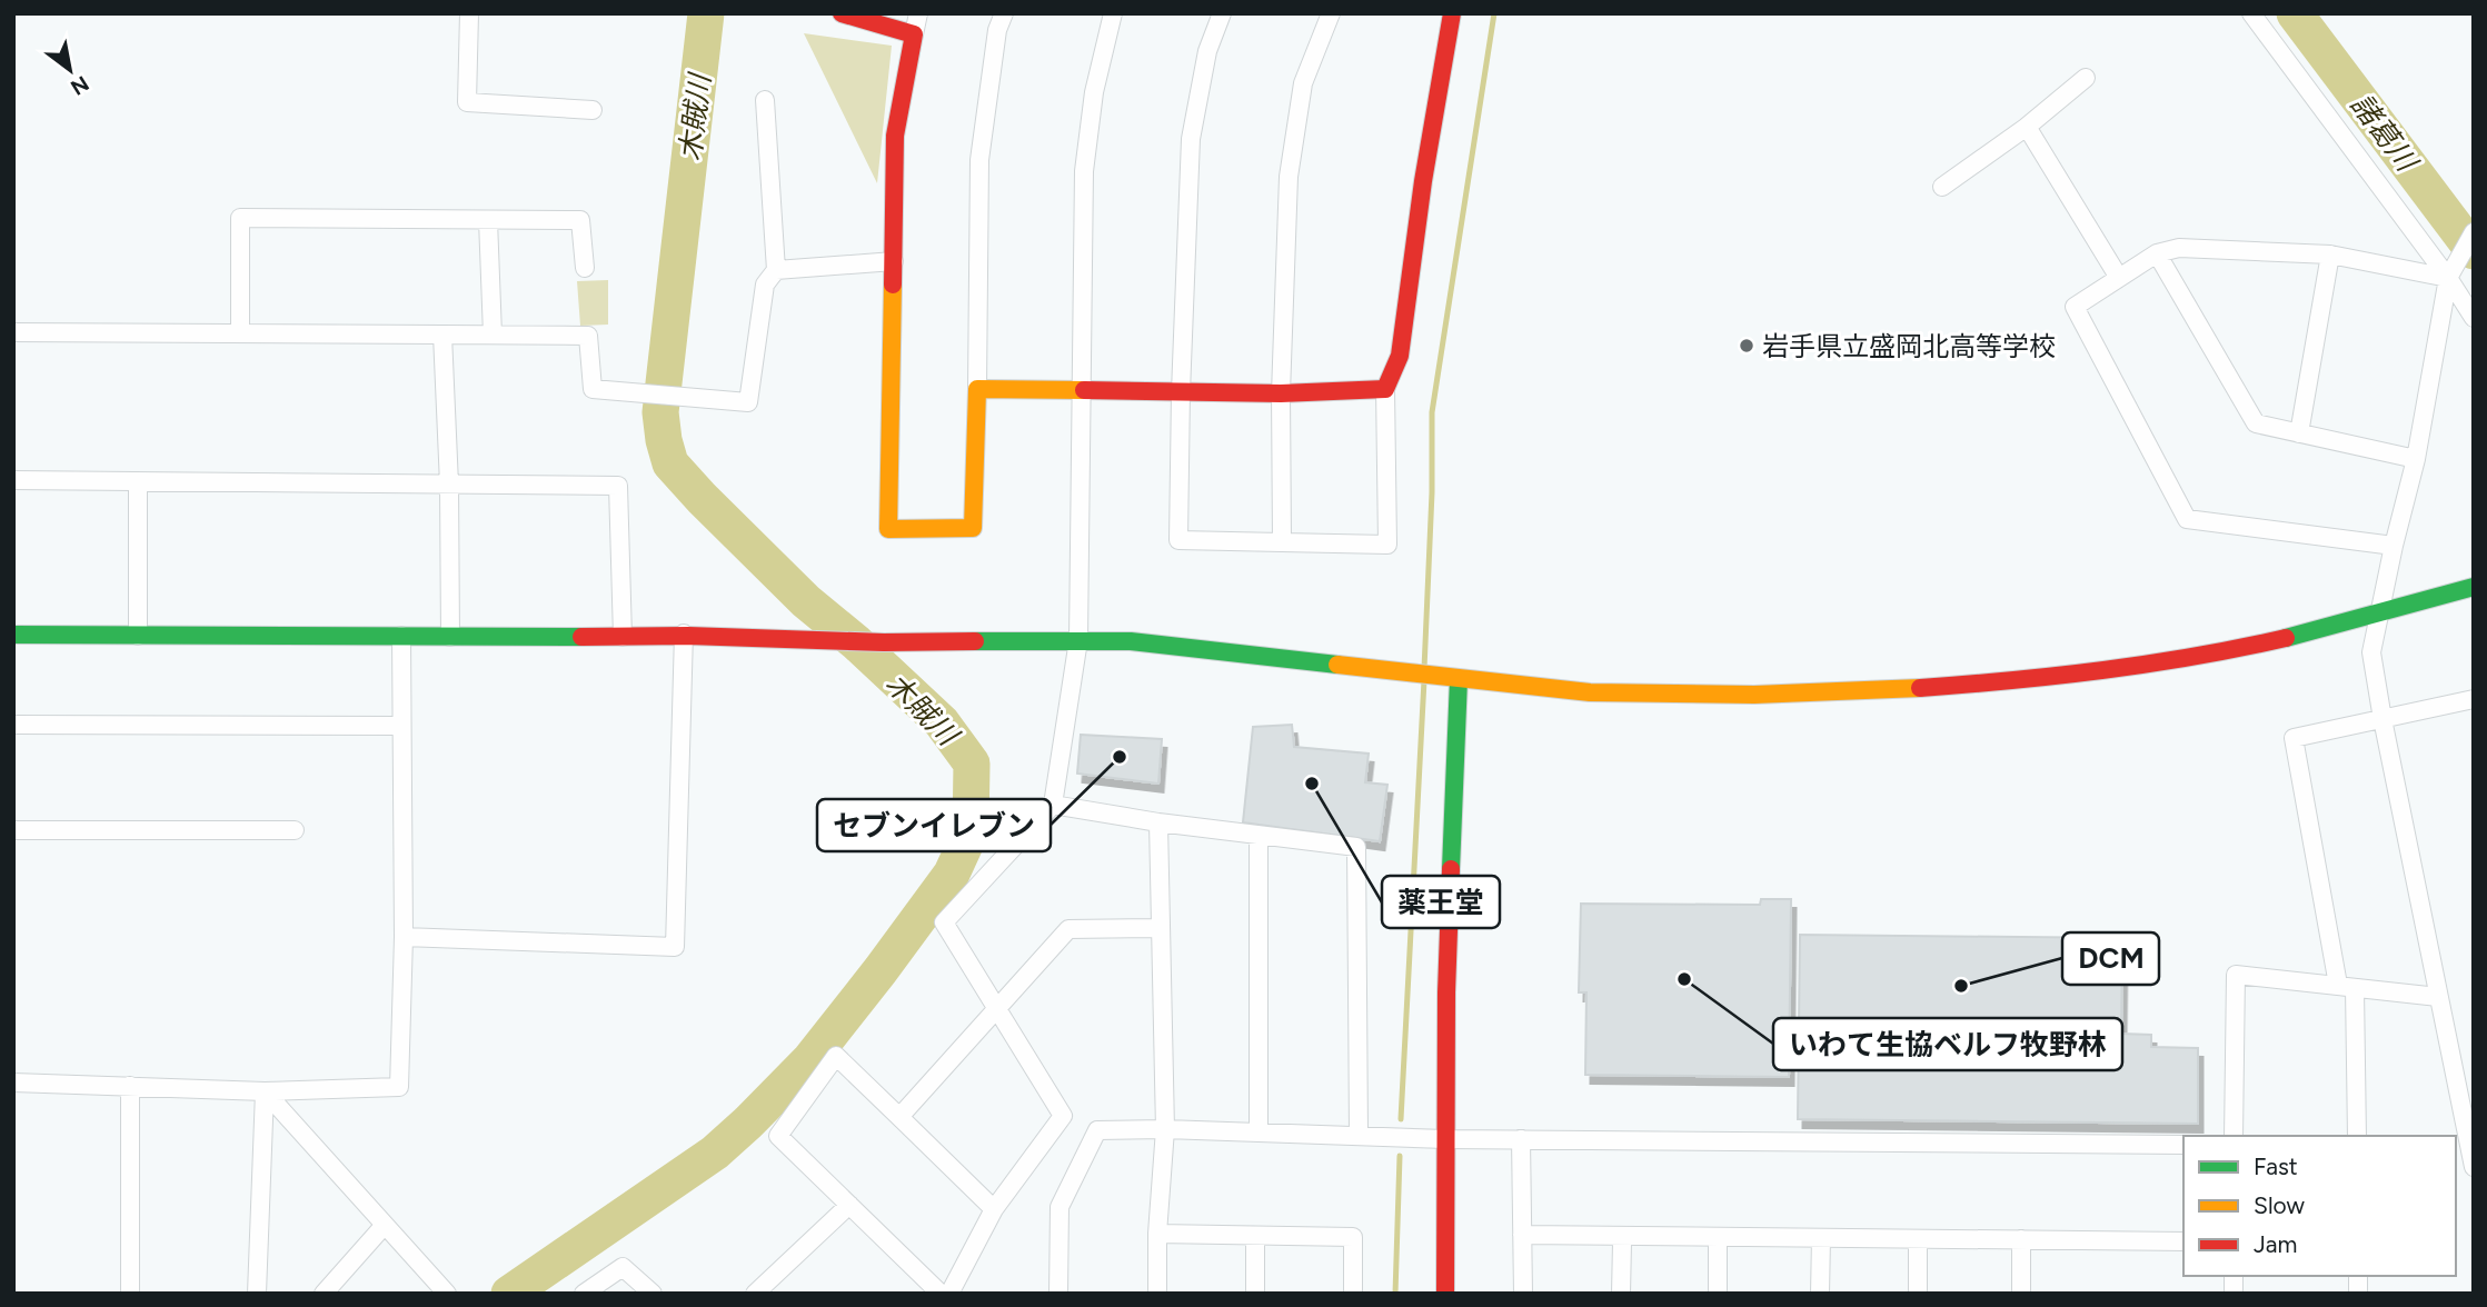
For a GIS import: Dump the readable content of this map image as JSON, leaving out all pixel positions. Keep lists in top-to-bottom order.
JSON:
{
  "water": ["木賊川", "諸葛川"],
  "places": [
    "岩手県立盛岡北高等学校",
    "セブンイレブン",
    "薬王堂",
    "いわて生協ベルフ牧野林",
    "DCM"
  ],
  "legend": ["Fast", "Slow", "Jam"],
  "north": "bottom right"
}
